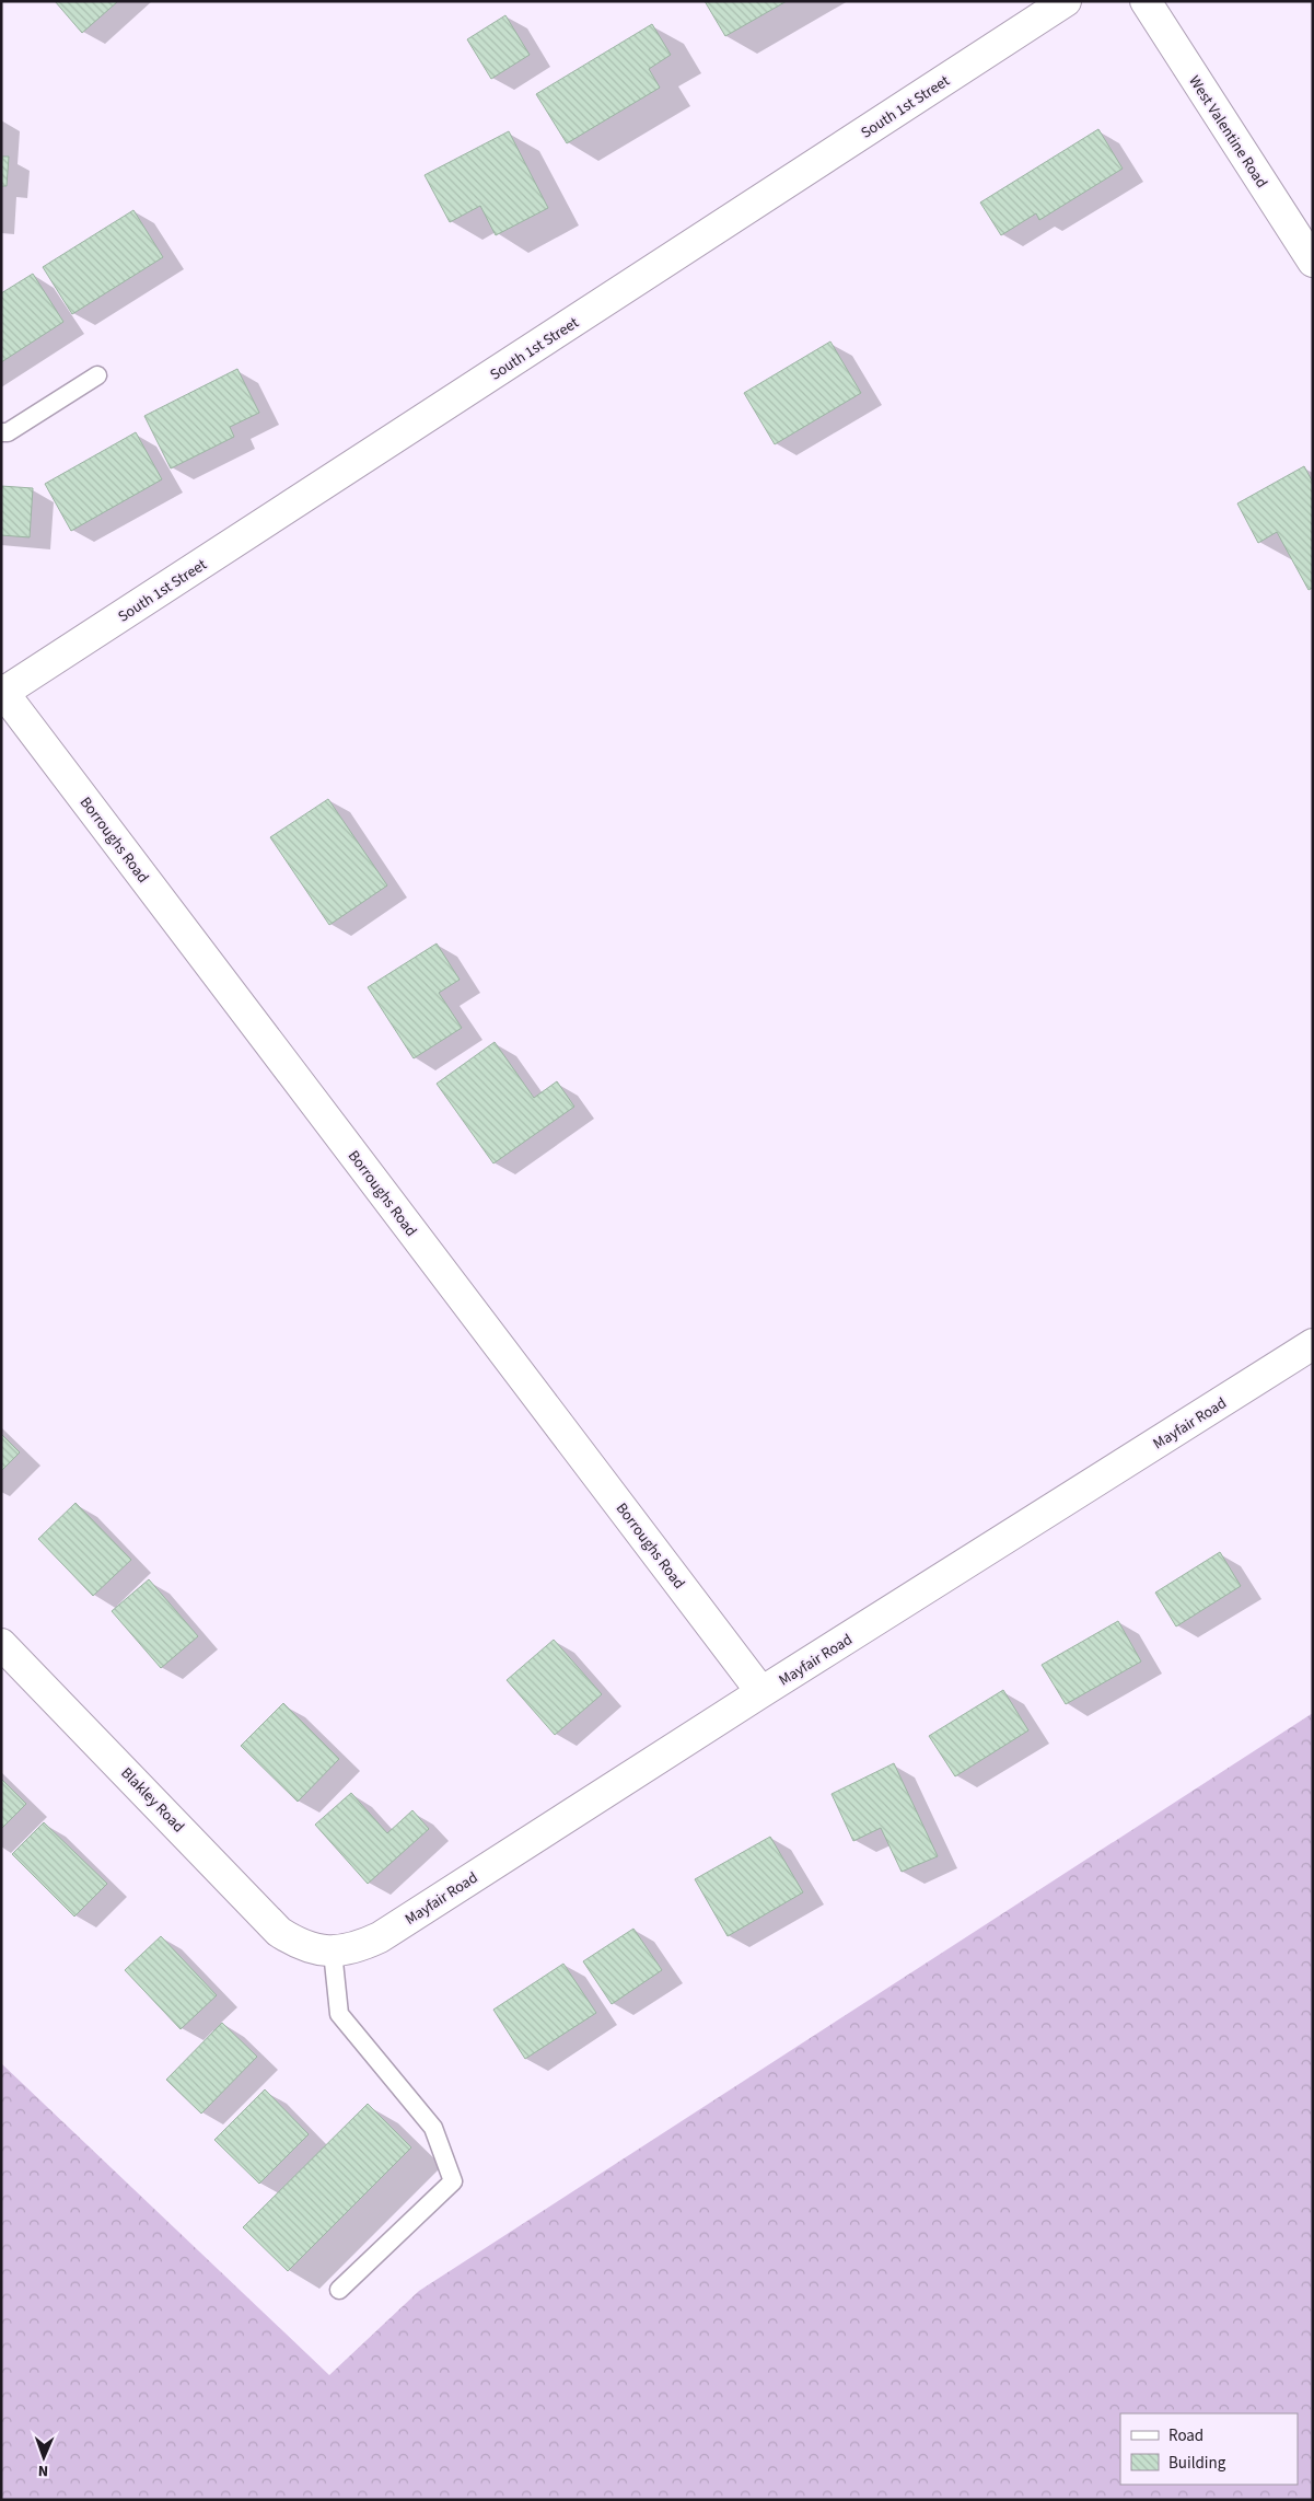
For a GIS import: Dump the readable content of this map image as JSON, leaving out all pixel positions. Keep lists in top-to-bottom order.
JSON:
{
  "streets": {
    "street": [
      "South 1st Street",
      "West Valentine Road",
      "Borroughs Road",
      "Mayfair Road",
      "Blakley Road"
    ]
  },
  "crossings": [
    ["South 1st Street", "Borroughs Road"],
    ["Borroughs Road", "Mayfair Road"],
    ["Mayfair Road", "Blakley Road"]
  ],
  "legend": ["Road", "Building"],
  "north": "bottom"
}
